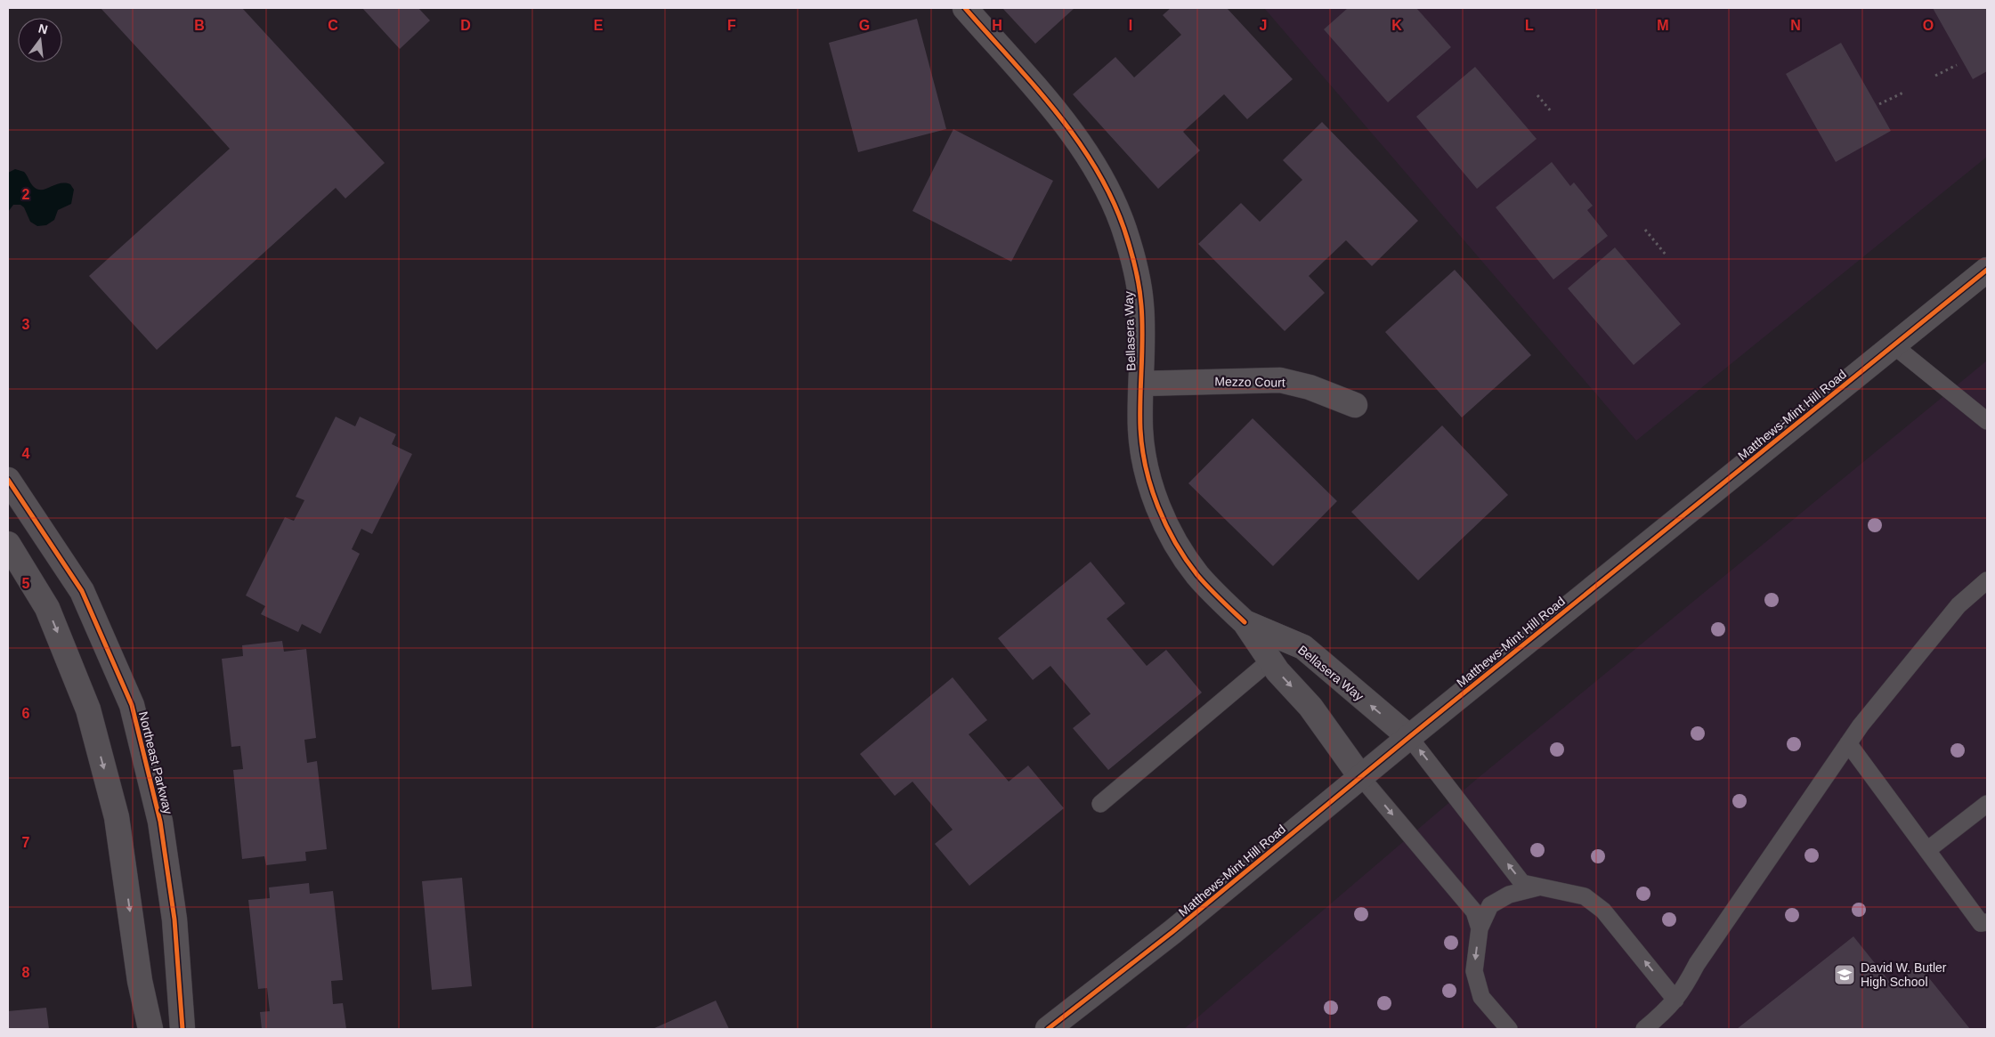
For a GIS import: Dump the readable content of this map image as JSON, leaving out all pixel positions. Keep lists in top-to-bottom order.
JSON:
{
  "streets": {
    "street": [
      "Bellasera Way",
      "Mezzo Court",
      "Matthews-Mint Hill Road",
      "Northeast Parkway"
    ]
  },
  "crossings": [
    ["Bellasera Way", "Mezzo Court"],
    ["Bellasera Way", "Matthews-Mint Hill Road"]
  ],
  "places": {
    "school or university": ["David W. Butler High School"]
  },
  "north": "top",
  "grid": {
    "columns": [
      "B",
      "C",
      "D",
      "E",
      "F",
      "G",
      "H",
      "I",
      "J",
      "K",
      "L",
      "M",
      "N",
      "O"
    ],
    "rows": [
      "2",
      "3",
      "4",
      "5",
      "6",
      "7",
      "8"
    ]
  }
}
